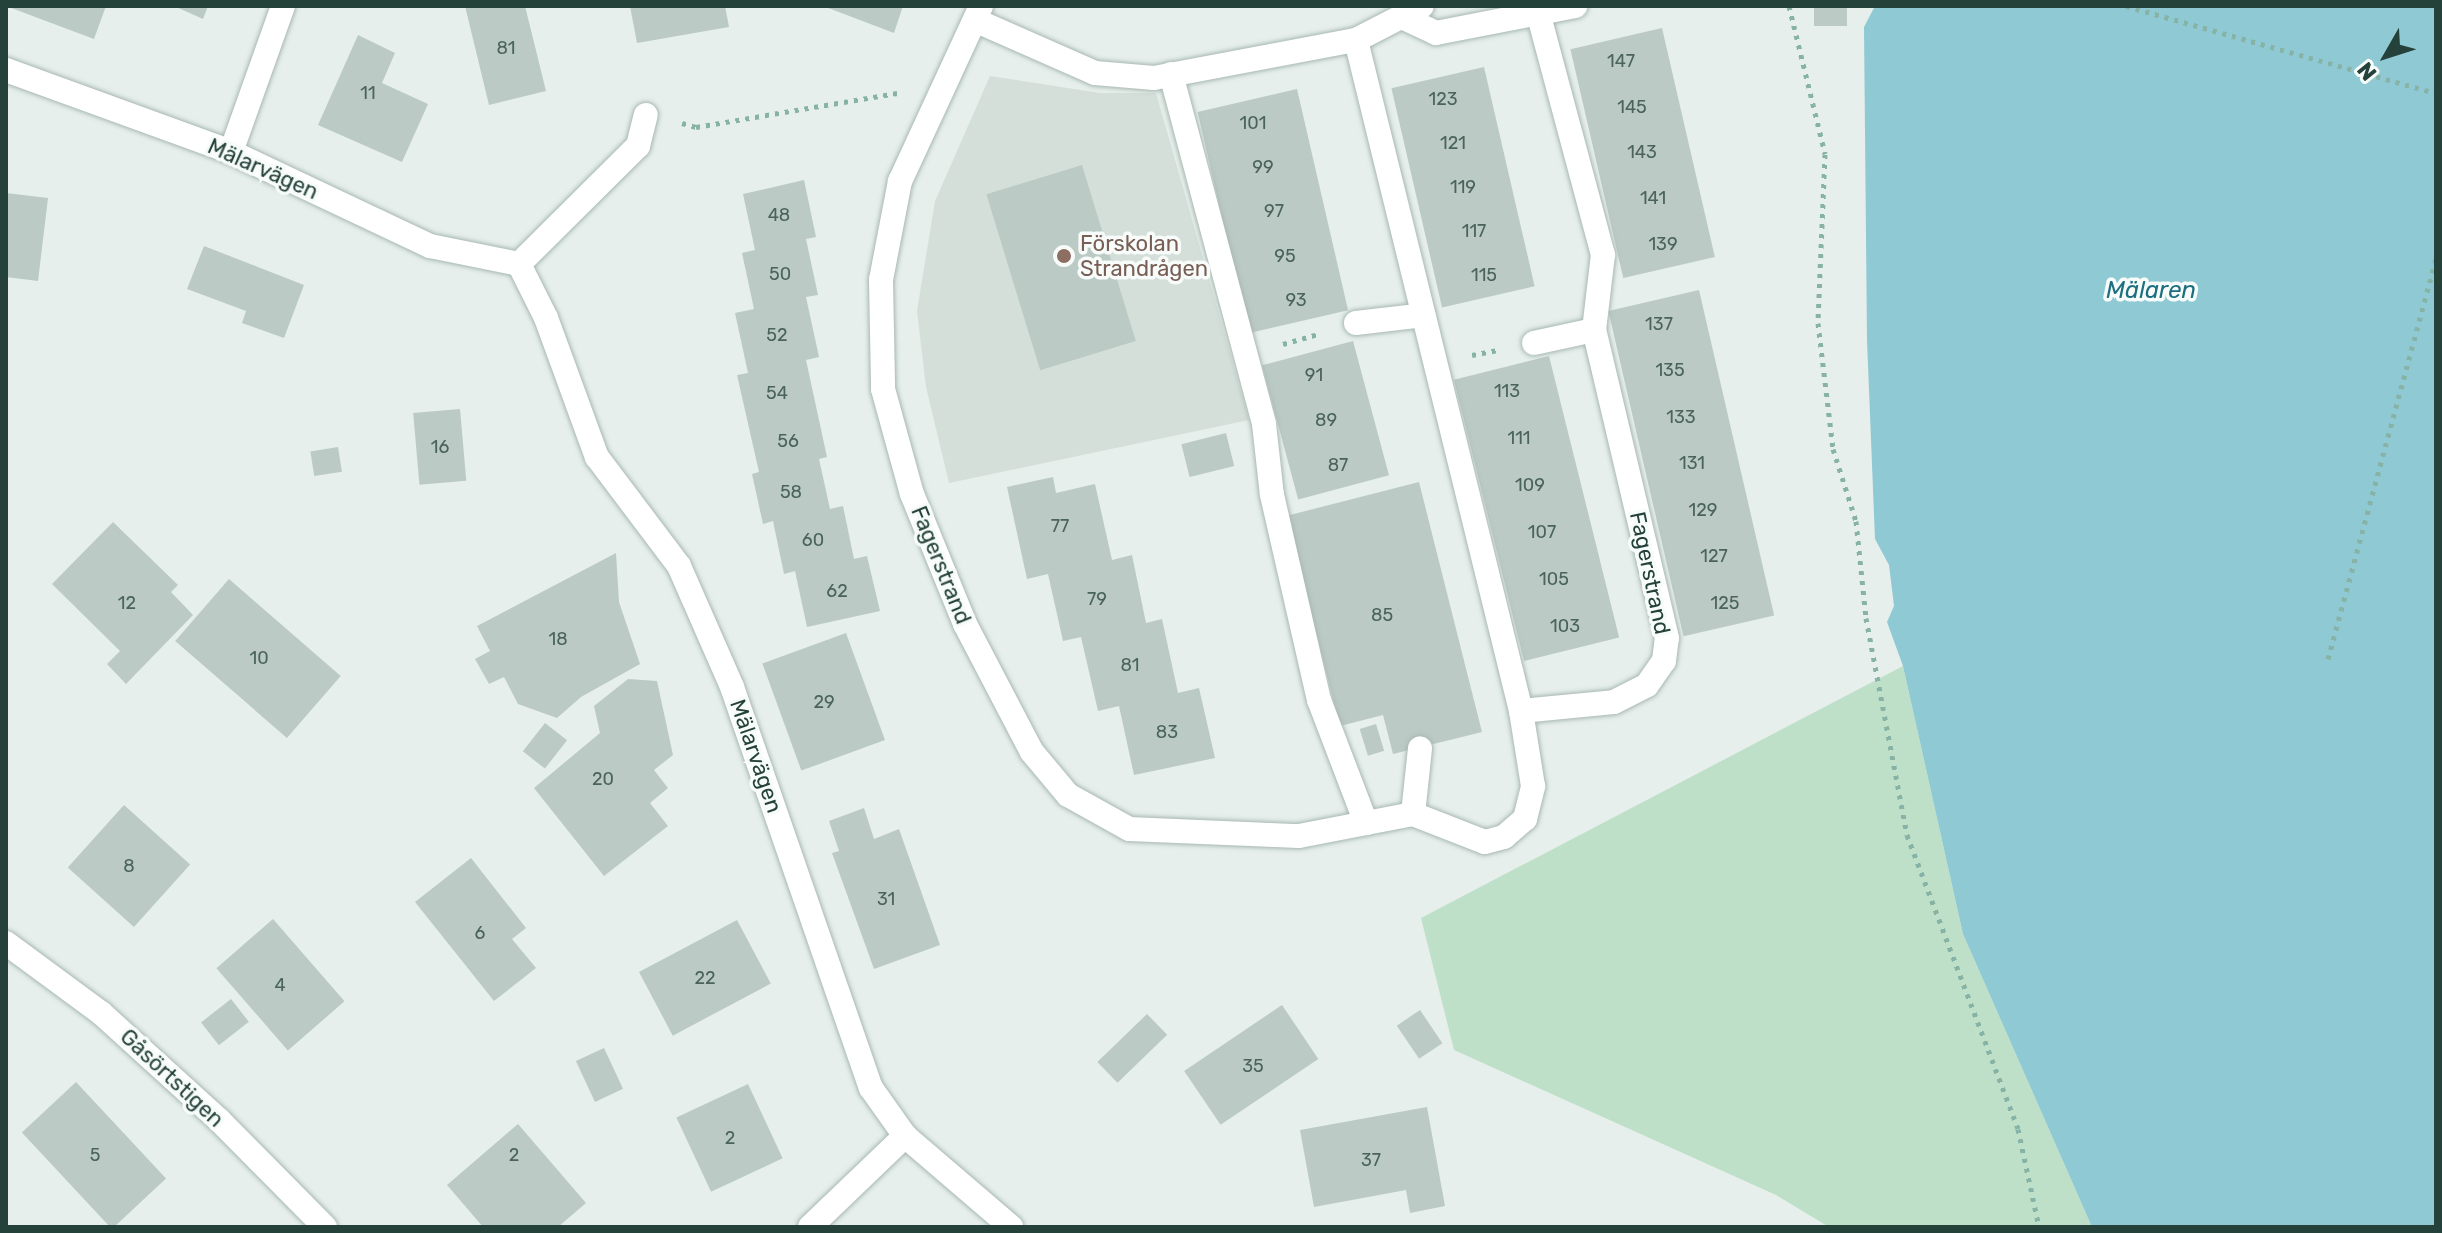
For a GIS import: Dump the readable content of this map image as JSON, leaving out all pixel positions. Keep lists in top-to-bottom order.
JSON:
{
  "streets": {
    "street": ["Mälarvägen", "Fagerstrand", "Gåsörtstigen"]
  },
  "water": ["Mälaren"],
  "places": ["Förskolan Strandrågen"],
  "house_numbers": [
    "81",
    "147",
    "11",
    "123",
    "145",
    "101",
    "121",
    "143",
    "99",
    "119",
    "141",
    "97",
    "48",
    "117",
    "139",
    "95",
    "50",
    "115",
    "93",
    "137",
    "52",
    "135",
    "91",
    "113",
    "54",
    "133",
    "89",
    "111",
    "56",
    "16",
    "131",
    "87",
    "109",
    "58",
    "129",
    "77",
    "107",
    "60",
    "127",
    "105",
    "62",
    "79",
    "12",
    "125",
    "85",
    "103",
    "18",
    "10",
    "81",
    "29",
    "83",
    "20",
    "8",
    "31",
    "6",
    "22",
    "4",
    "35",
    "2",
    "5",
    "2",
    "37"
  ],
  "north": "bottom left"
}
